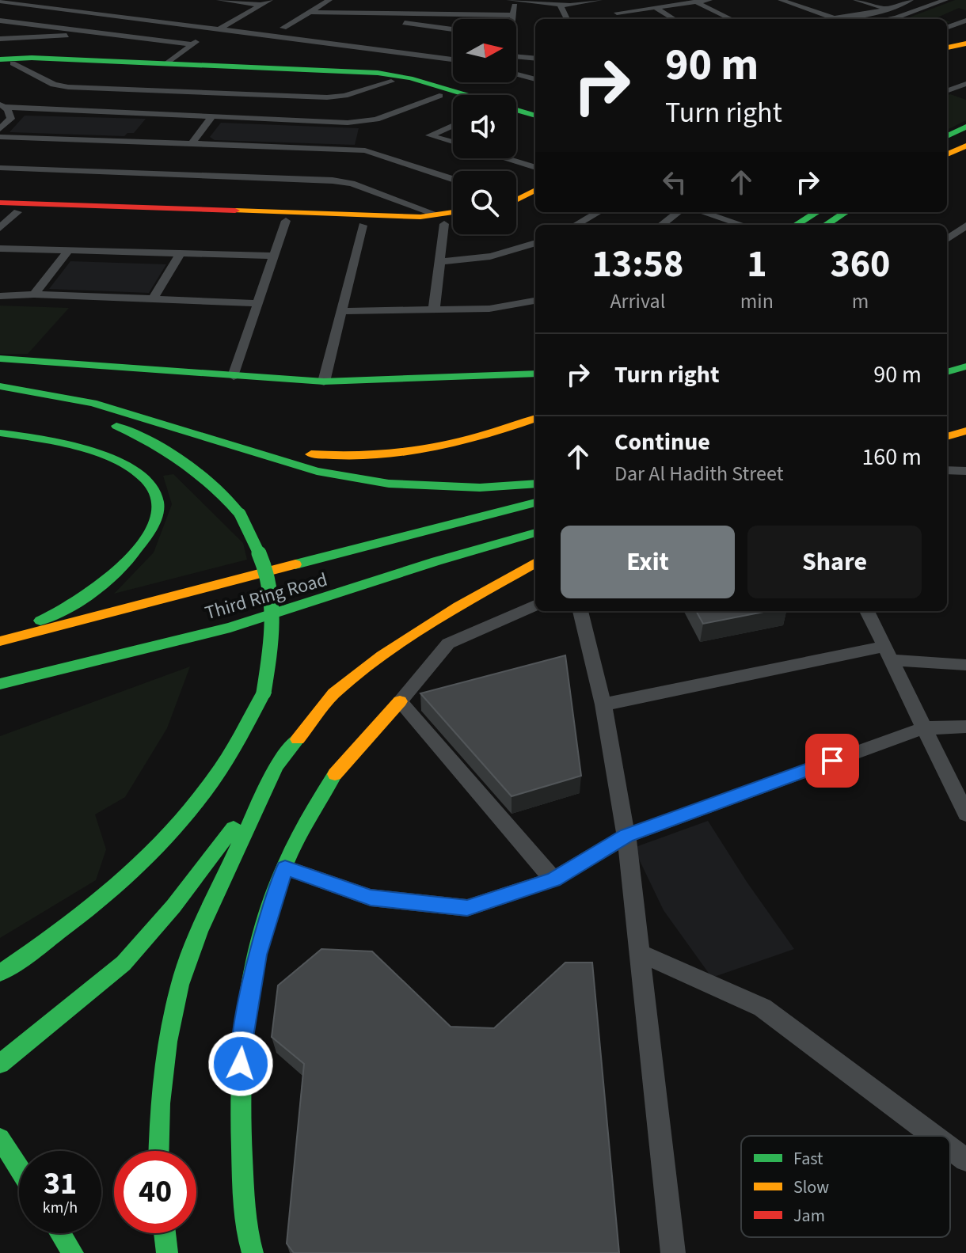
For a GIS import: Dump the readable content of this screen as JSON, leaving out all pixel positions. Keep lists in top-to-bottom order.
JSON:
{
  "streets": {
    "main road": ["Third Ring Road"]
  },
  "legend": ["Fast", "Slow", "Jam"],
  "north": "right",
  "page": {
    "turn": ["90 m", "Turn right"],
    "eta": [
      "13:58",
      "Arrival",
      "1",
      "min",
      "360",
      "m"
    ],
    "list": [
      {
        "name": "Turn right",
        "value": "90 m"
      },
      {
        "name": "Continue",
        "note": "Dar Al Hadith Street",
        "value": "160 m"
      }
    ],
    "buttons": ["Exit", "Share"],
    "speed": "31 km/h",
    "limit": "40"
  }
}
